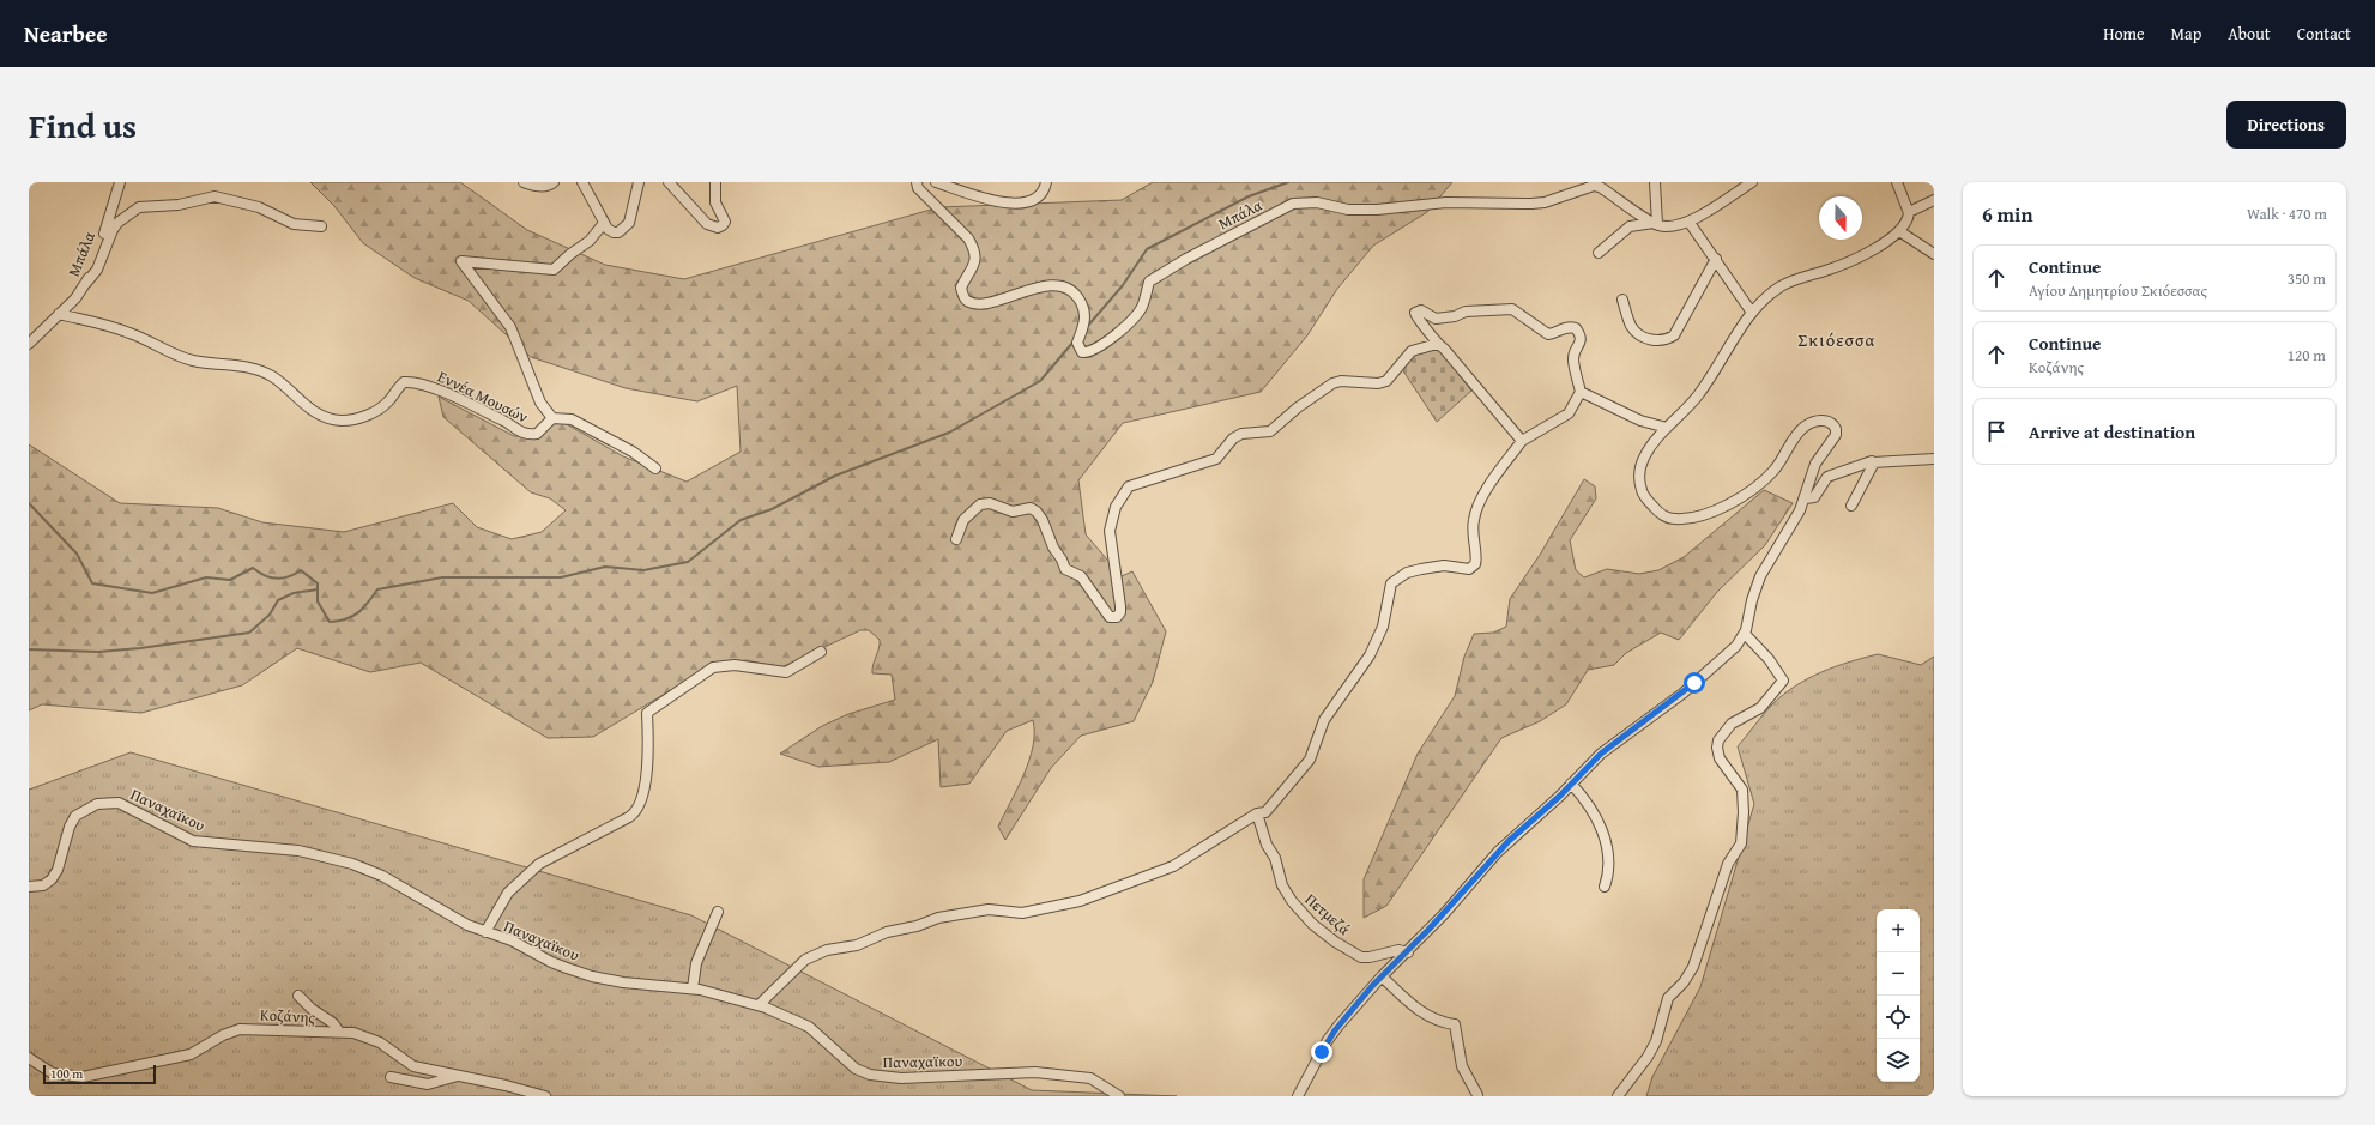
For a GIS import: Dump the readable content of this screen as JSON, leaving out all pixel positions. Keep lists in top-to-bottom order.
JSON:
{
  "streets": {
    "street": [
      "Μπάλα",
      "Εννέα Μουσών",
      "Παναχαϊκου",
      "Πετμεζά",
      "Κοζάνης"
    ]
  },
  "crossings": [
    ["Μπάλα", "Εννέα Μουσών"]
  ],
  "districts": ["Σκιόεσσα"],
  "scale_bar": "100 m",
  "north": "bottom",
  "page": {
    "header": "Nearbee",
    "nav": [
      "Home",
      "Map",
      "About",
      "Contact"
    ],
    "title": "Find us",
    "buttons": "Directions",
    "heading": ["6 min", "Walk · 470 m"],
    "list": [
      ["Continue", "Αγίου Δημητρίου Σκιόεσσας", "350 m"],
      ["Continue", "Κοζάνης", "120 m"],
      "Arrive at destination"
    ],
    "map_buttons": ["+", "−"],
    "scale": "100 m"
  }
}
